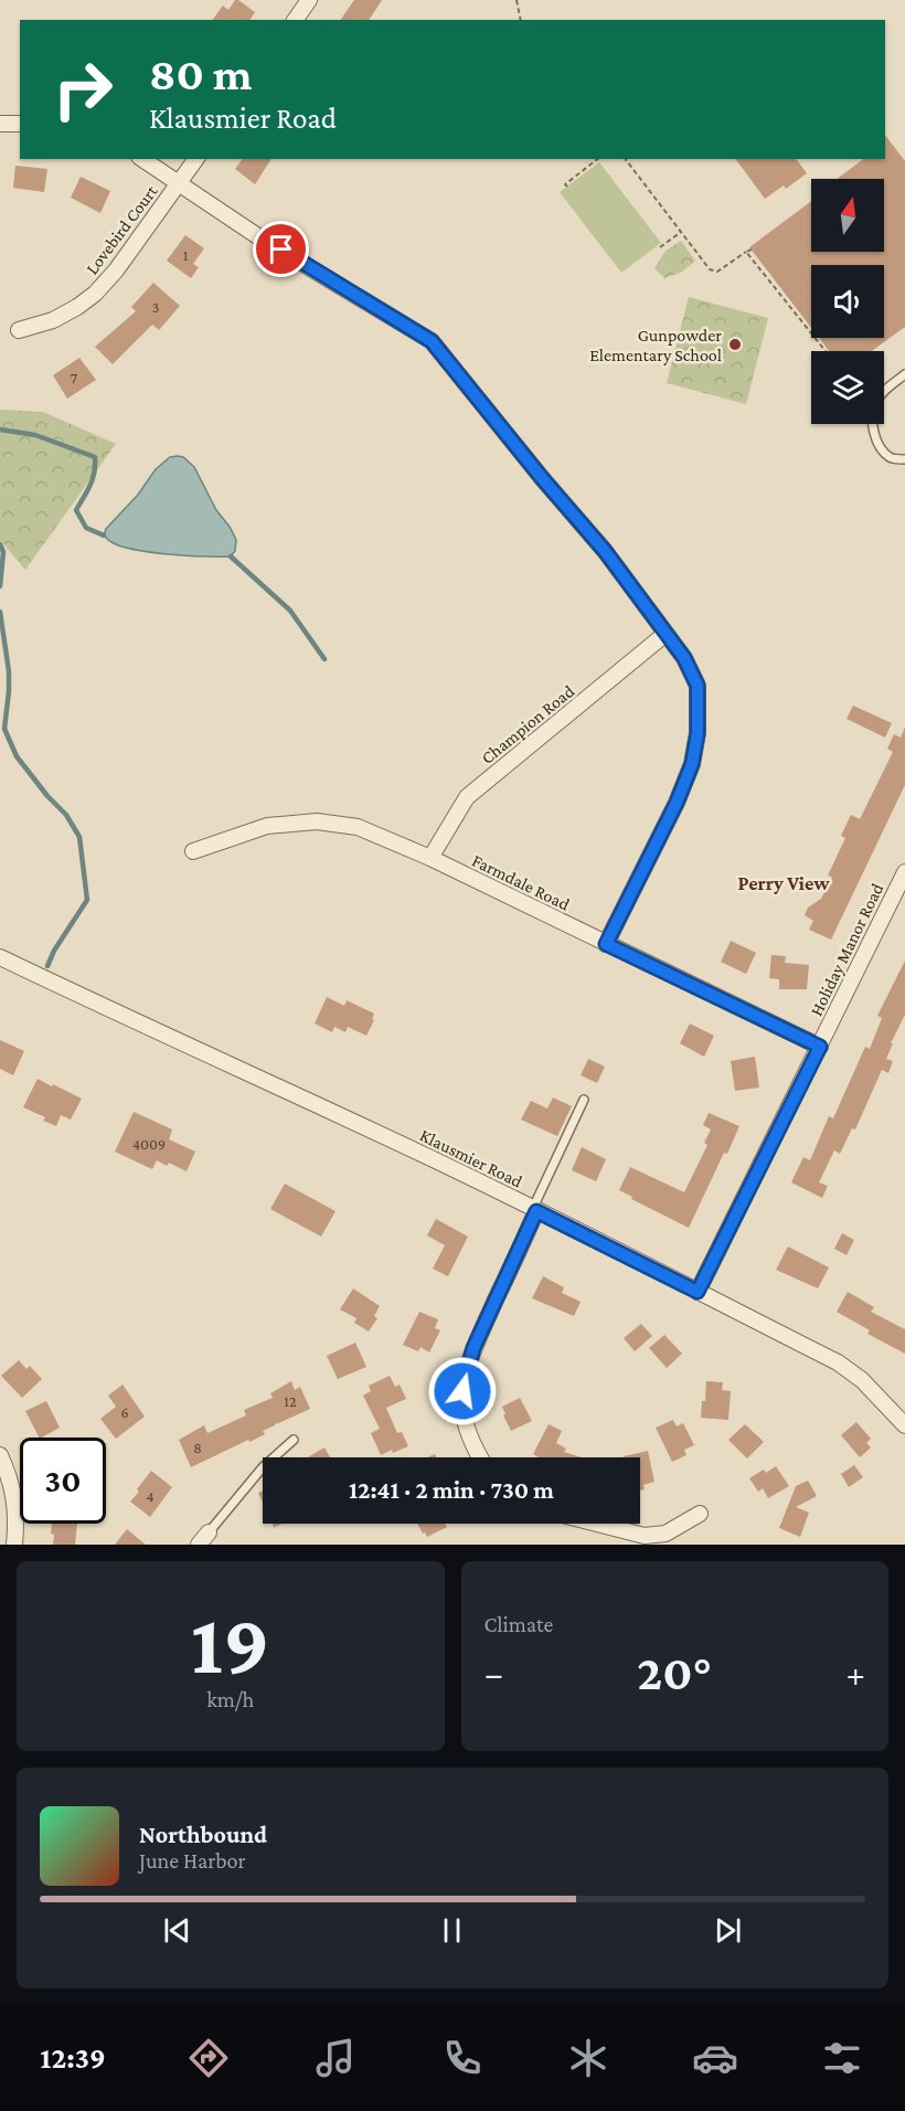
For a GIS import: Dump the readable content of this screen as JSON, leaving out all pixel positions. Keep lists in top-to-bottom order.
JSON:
{
  "streets": {
    "street": [
      "Lovebird Court",
      "Champion Road",
      "Farmdale Road",
      "Holiday Manor Road",
      "Klausmier Road"
    ]
  },
  "crossings": [
    ["Champion Road", "Farmdale Road"],
    ["Farmdale Road", "Holiday Manor Road"],
    ["Holiday Manor Road", "Klausmier Road"]
  ],
  "districts": ["Perry View"],
  "places": ["Gunpowder Elementary School"],
  "house_numbers": [
    "1",
    "3",
    "7",
    "4009",
    "12",
    "6",
    "8",
    "4"
  ],
  "north": "top",
  "page": {
    "turn": ["80 m", "Klausmier Road"],
    "limit": "30",
    "trip": "12:41 · 2 min · 730 m",
    "tile": [
      ["19", "km/h"],
      "Climate"
    ],
    "heat": ["−", "20°", "+"],
    "song": ["Northbound", "June Harbor"],
    "tabs": "12:39"
  }
}
